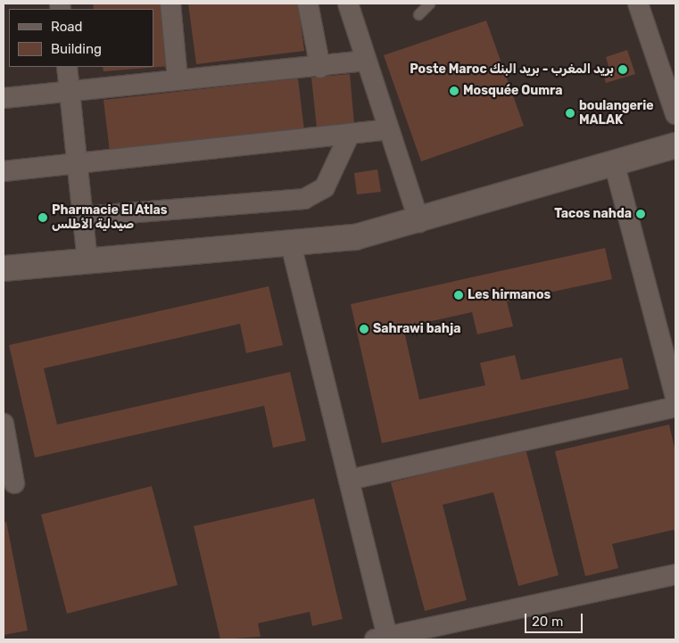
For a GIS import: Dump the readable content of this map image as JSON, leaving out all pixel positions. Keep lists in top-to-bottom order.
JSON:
{
  "places": [
    "Poste Maroc بريد المغرب - بريد البنك",
    "Mosquée Oumra",
    "boulangerie MALAK",
    "Tacos nahda",
    "Pharmacie El Atlas صيدلية الأطلس",
    "Les hirmanos",
    "Sahrawi bahja"
  ],
  "legend": ["Road", "Building"],
  "scale_bar": "20 m"
}
